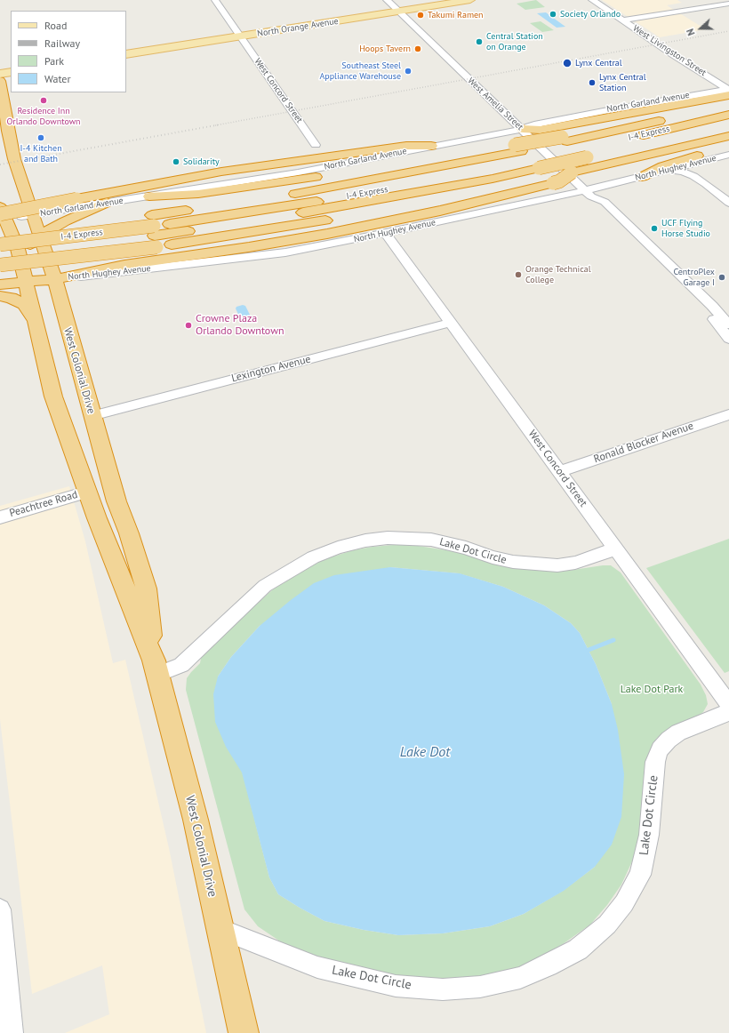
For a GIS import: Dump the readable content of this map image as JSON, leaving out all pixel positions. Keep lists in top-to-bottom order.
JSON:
{
  "streets": {
    "highway": ["I-4 Express", "West Colonial Drive"],
    "main road": ["North Orange Avenue"],
    "street": [
      "West Livingston Street",
      "West Concord Street",
      "North Garland Avenue",
      "West Amelia Street",
      "North Hughey Avenue",
      "Lexington Avenue",
      "Ronald Blocker Avenue",
      "Peachtree Road",
      "Lake Dot Circle"
    ]
  },
  "crossings": [
    ["North Orange Avenue", "West Concord Street"],
    ["North Orange Avenue", "West Amelia Street"],
    ["West Livingston Street", "I-4 Express"],
    ["West Concord Street", "North Hughey Avenue"],
    ["West Concord Street", "Lexington Avenue"],
    ["West Concord Street", "Ronald Blocker Avenue"],
    ["West Concord Street", "Lake Dot Circle"],
    ["North Garland Avenue", "West Amelia Street"],
    ["North Garland Avenue", "West Colonial Drive"],
    ["West Amelia Street", "North Hughey Avenue"],
    ["North Hughey Avenue", "West Colonial Drive"],
    ["Lexington Avenue", "West Colonial Drive"],
    ["West Colonial Drive", "Peachtree Road"],
    ["West Colonial Drive", "Lake Dot Circle"]
  ],
  "water": ["Lake Dot"],
  "parks": ["Lake Dot Park"],
  "places": [
    "Society Orlando",
    "Takumi Ramen",
    "Central Station on Orange",
    "Hoops Tavern",
    "Lynx Central",
    "Southeast Steel Appliance Warehouse",
    "Lynx Central Station",
    "Residence Inn Orlando Downtown",
    "I-4 Kitchen and Bath",
    "Solidarity",
    "UCF Flying Horse Studio",
    "Orange Technical College",
    "CentroPlex Garage I",
    "Crowne Plaza Orlando Downtown"
  ],
  "legend": [
    "Road",
    "Railway",
    "Park",
    "Water"
  ],
  "north": "left"
}
